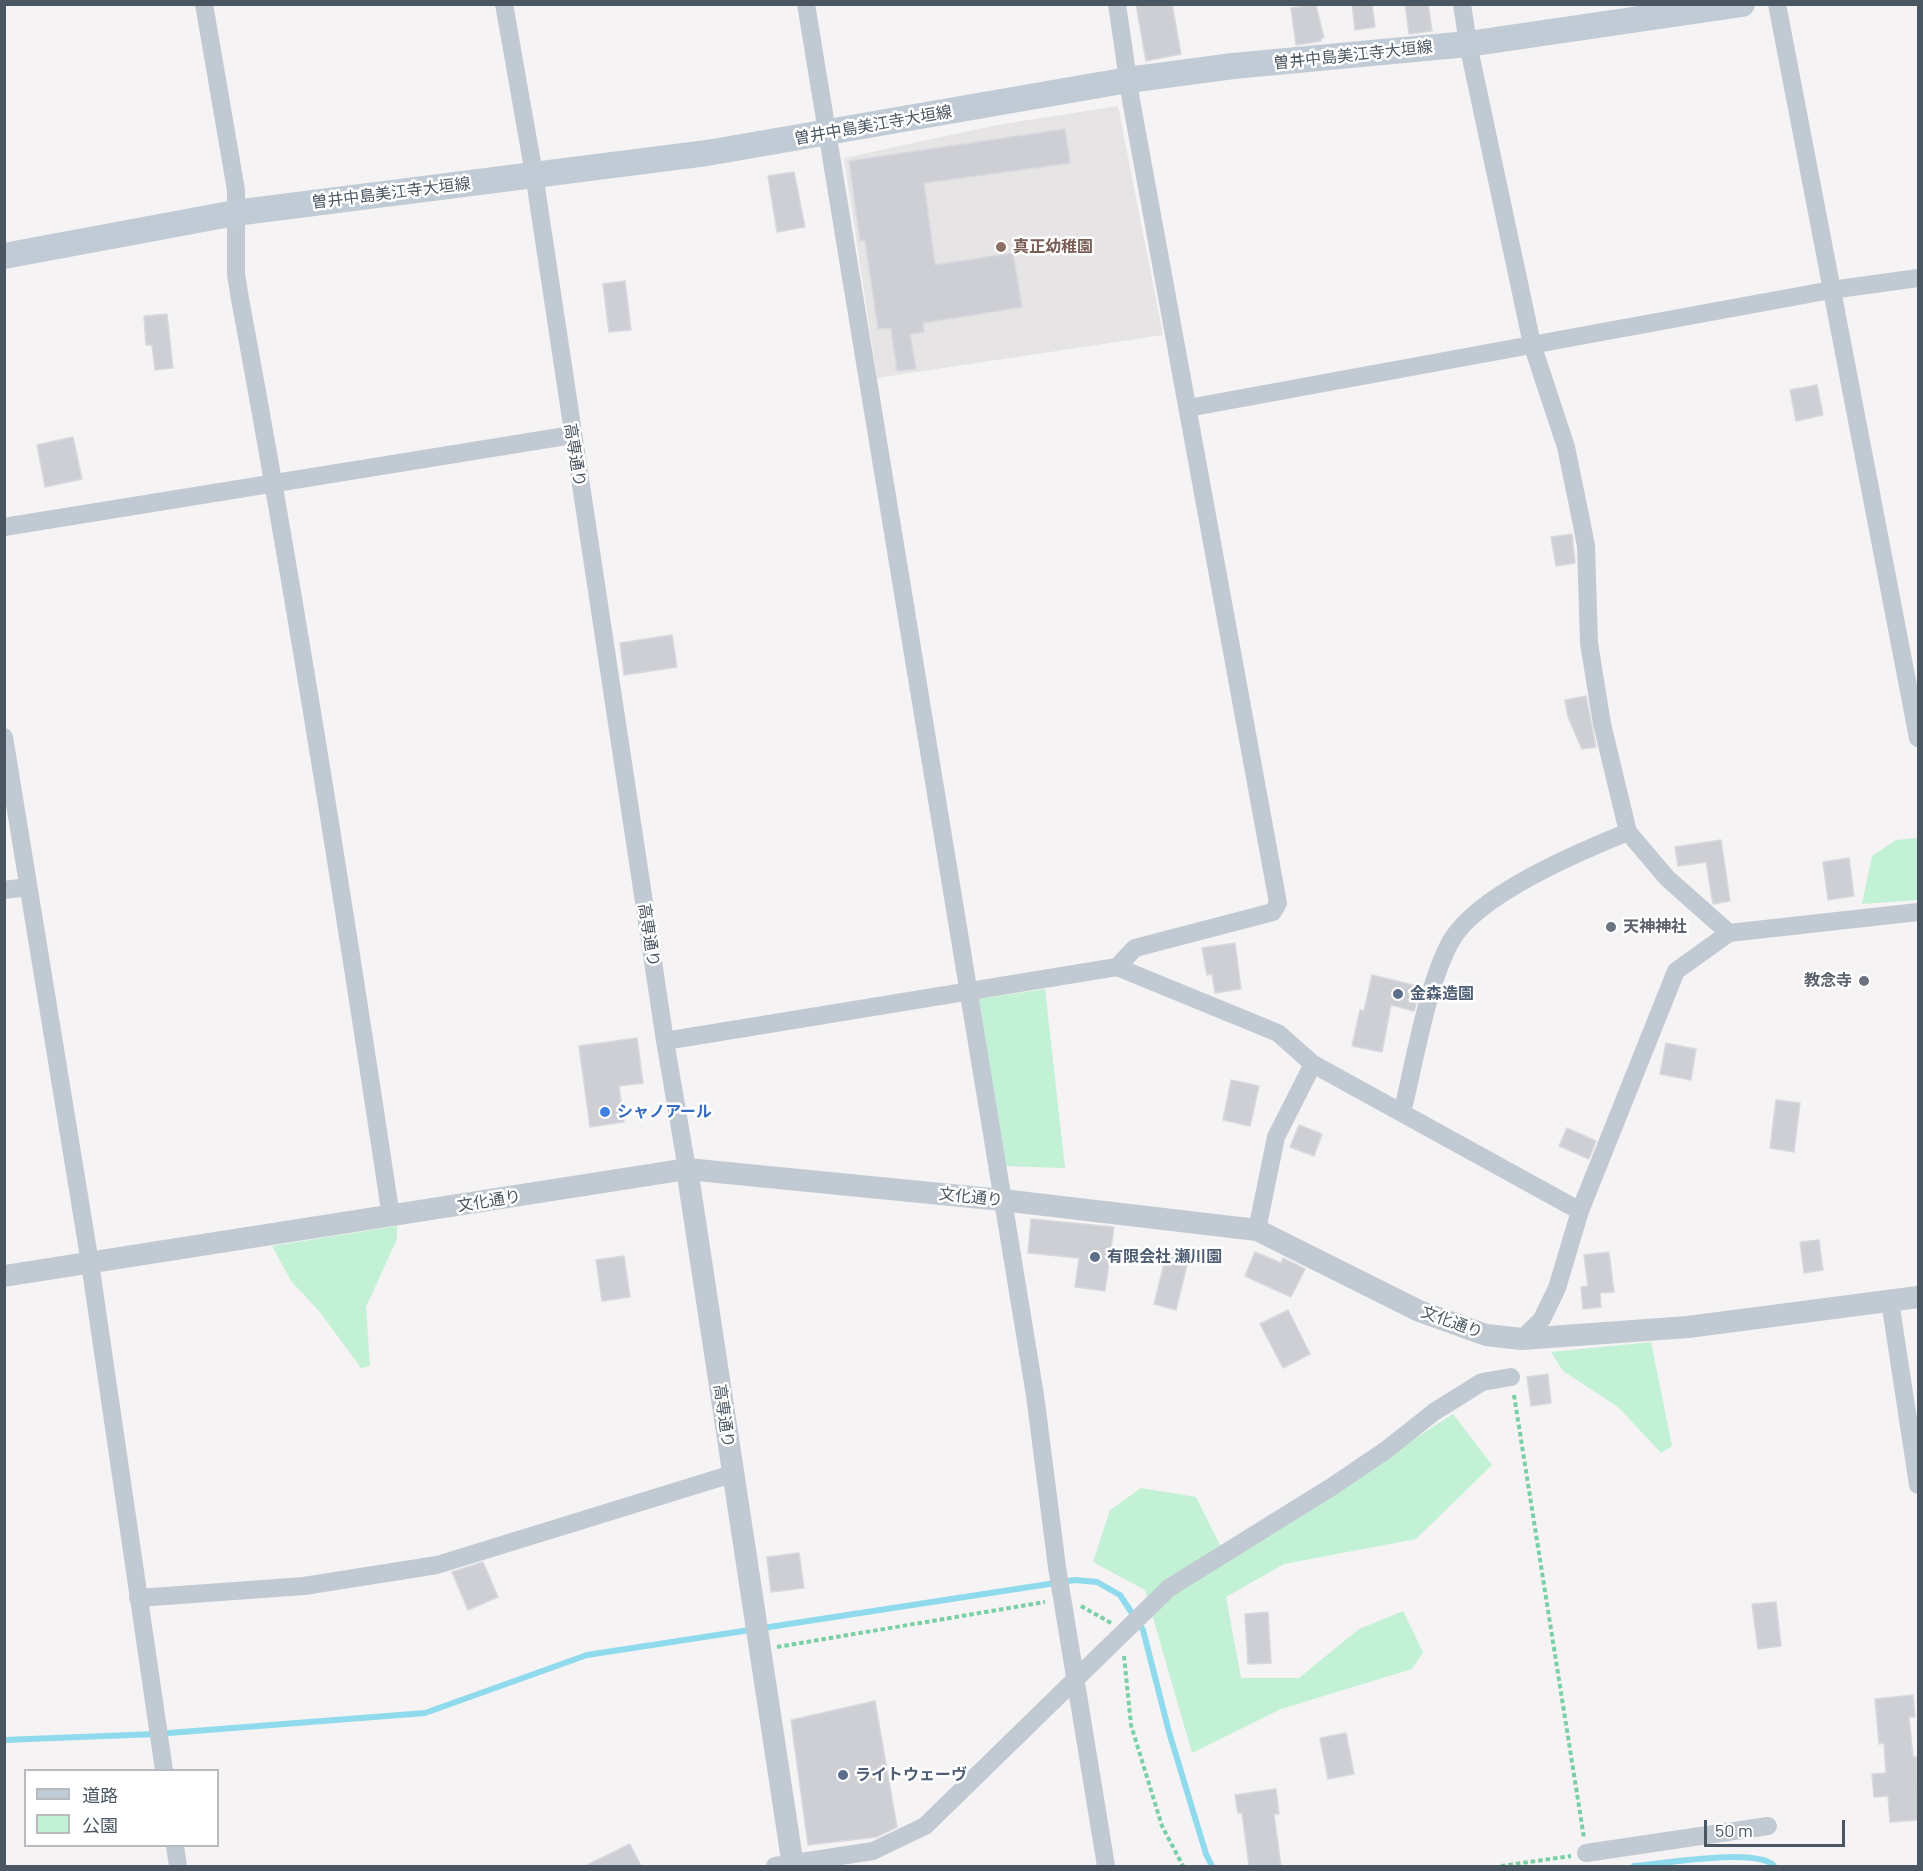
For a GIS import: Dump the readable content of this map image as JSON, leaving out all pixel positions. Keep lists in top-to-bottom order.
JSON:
{
  "streets": {
    "main road": ["曽井中島美江寺大垣線"],
    "street": ["高専通り", "文化通り"]
  },
  "crossings": [
    ["曽井中島美江寺大垣線", "高専通り"],
    ["高専通り", "文化通り"]
  ],
  "places": [
    "真正幼稚園",
    "天神神社",
    "教念寺",
    "金森造園",
    "シャノアール",
    "有限会社 瀬川園",
    "ライトウェーヴ"
  ],
  "legend": ["道路", "公園"],
  "scale_bar": "50 m"
}
